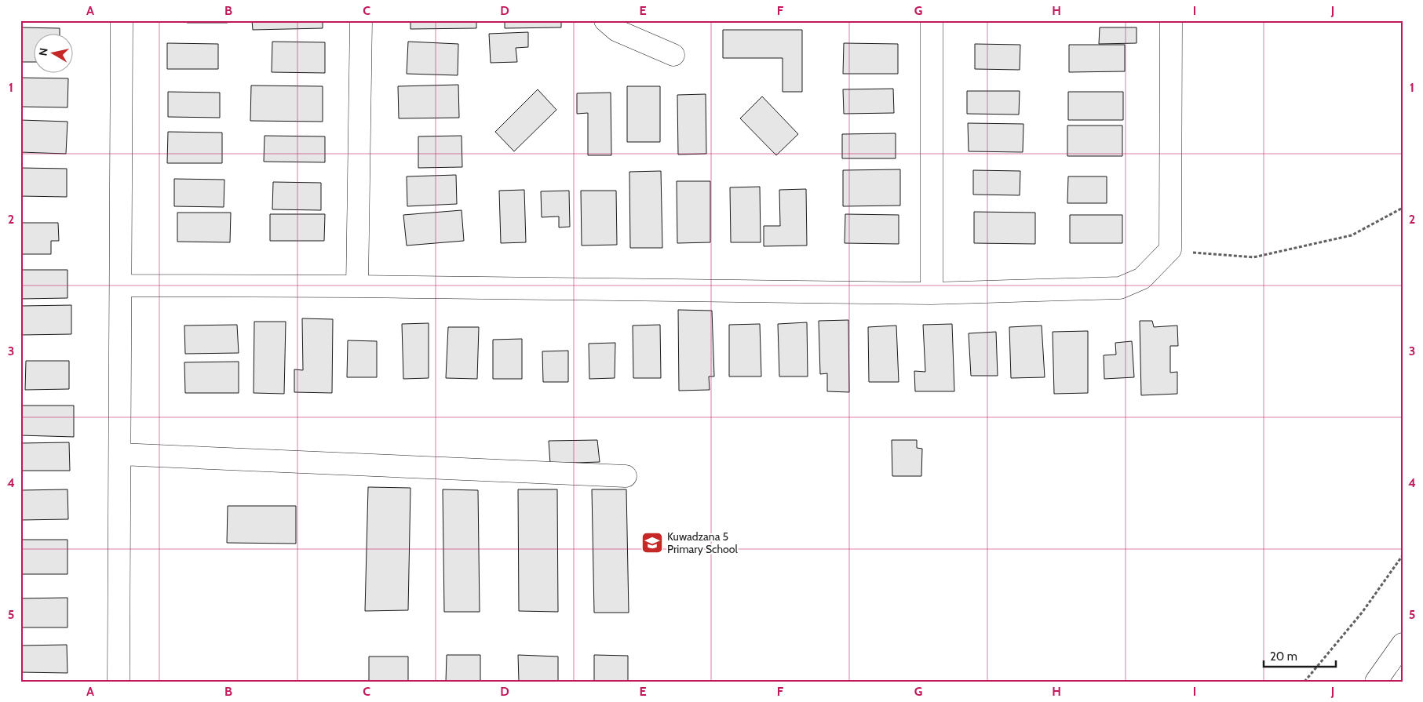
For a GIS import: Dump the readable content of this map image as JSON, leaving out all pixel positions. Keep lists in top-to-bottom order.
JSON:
{
  "places": {
    "school or university": ["Kuwadzana 5 Primary School"]
  },
  "scale_bar": "20 m",
  "north": "left",
  "grid": {
    "columns": [
      "A",
      "B",
      "C",
      "D",
      "E",
      "F",
      "G",
      "H",
      "I",
      "J"
    ],
    "rows": [
      "1",
      "2",
      "3",
      "4",
      "5"
    ]
  }
}
